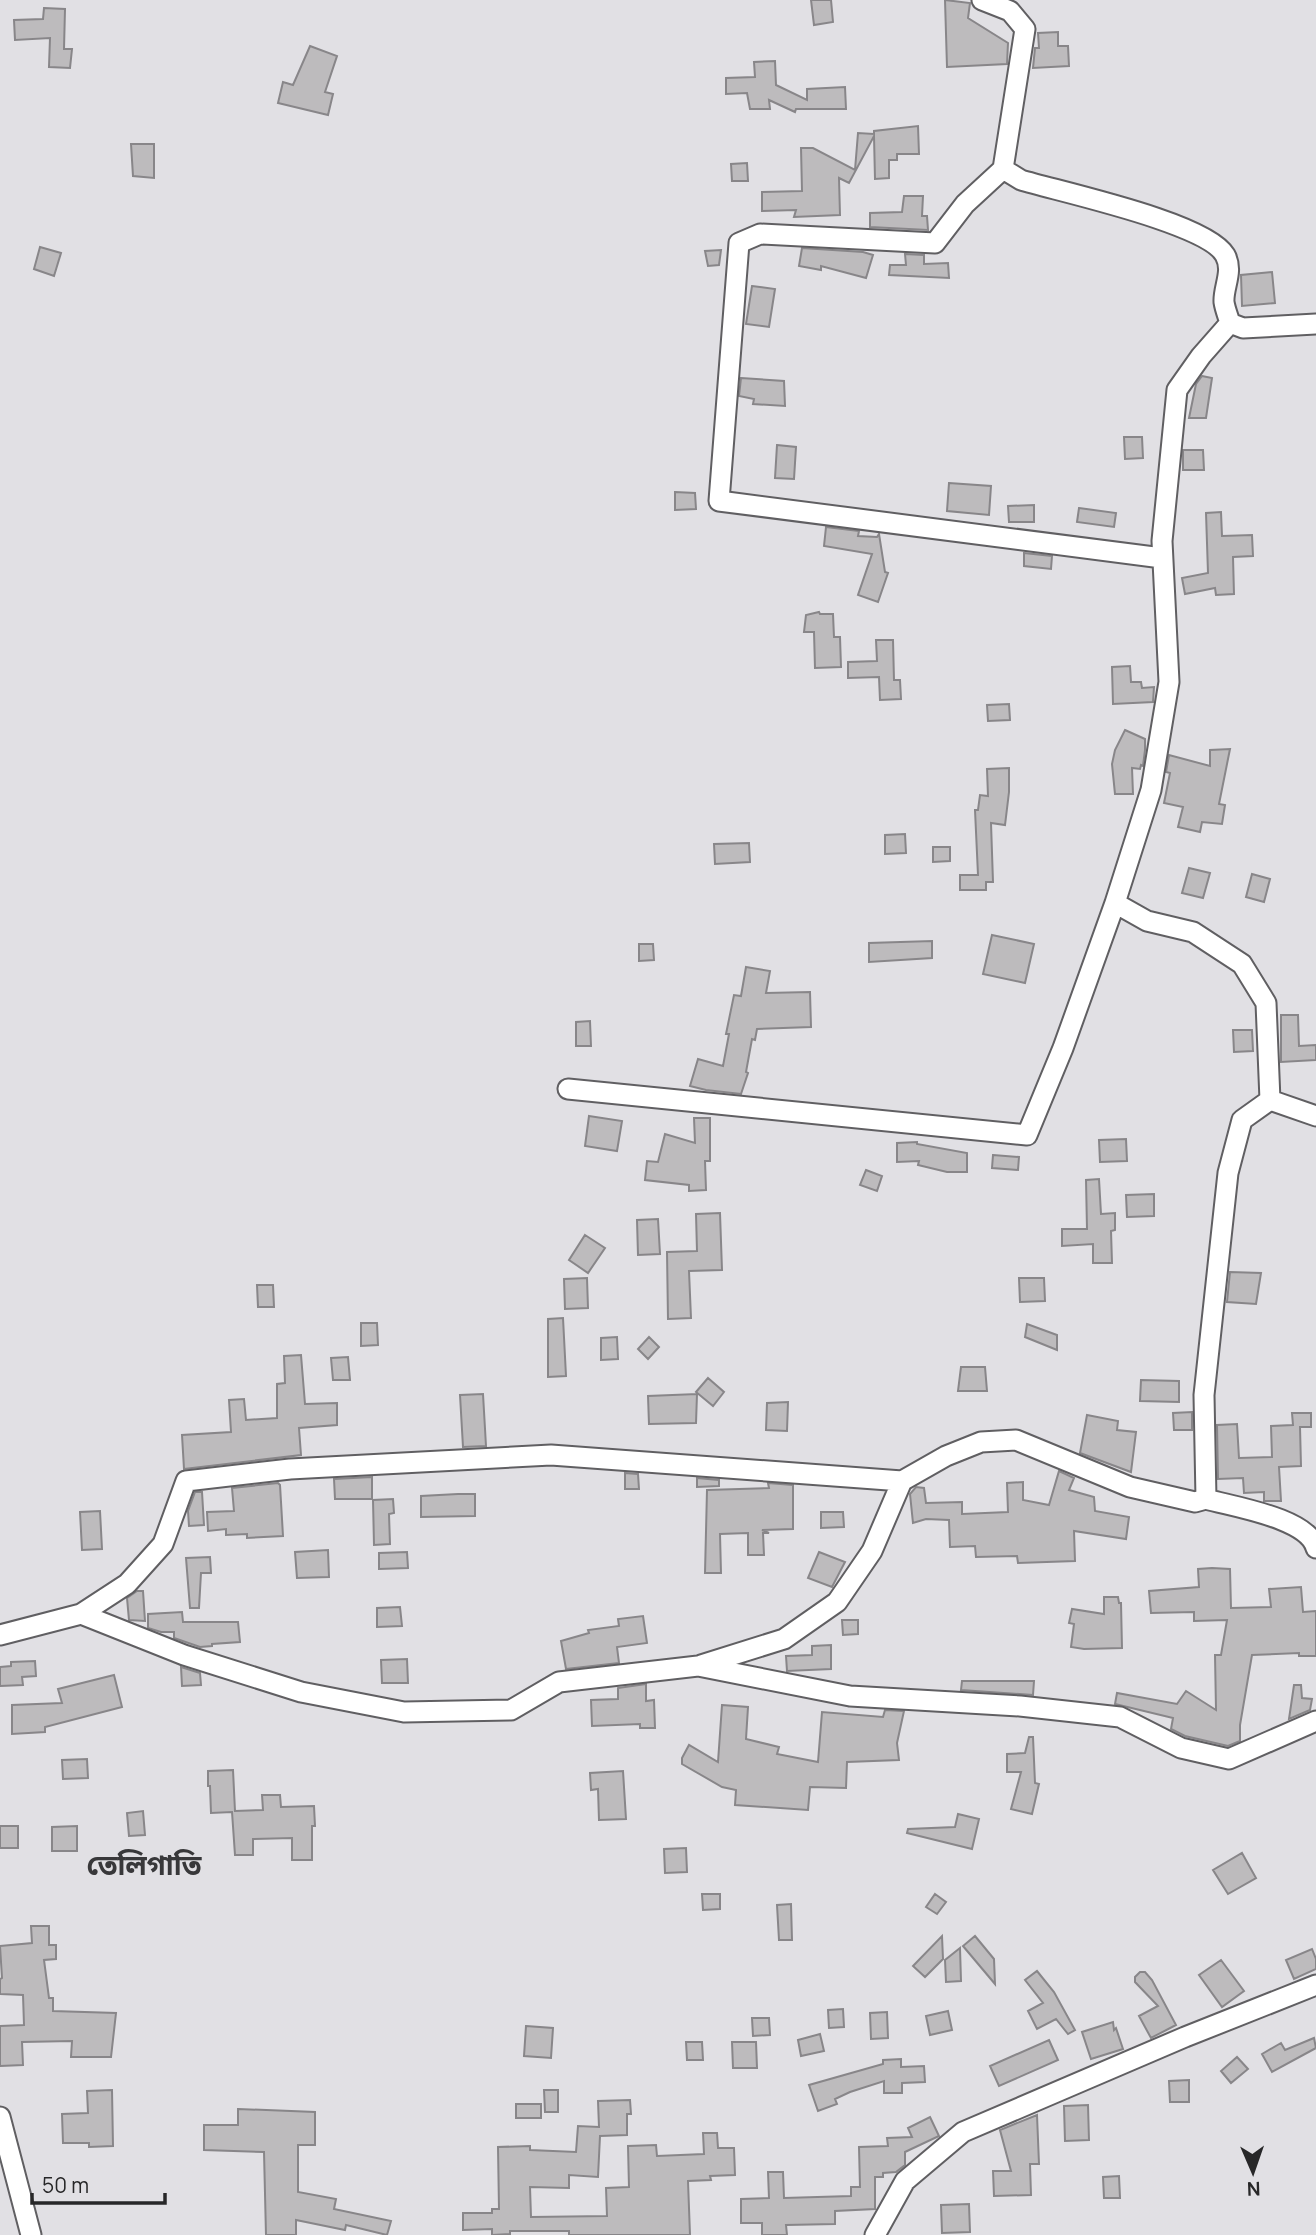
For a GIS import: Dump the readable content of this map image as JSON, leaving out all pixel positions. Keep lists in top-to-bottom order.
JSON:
{
  "districts": ["তেলিগাতি"],
  "scale_bar": "50 m",
  "north": "bottom"
}
